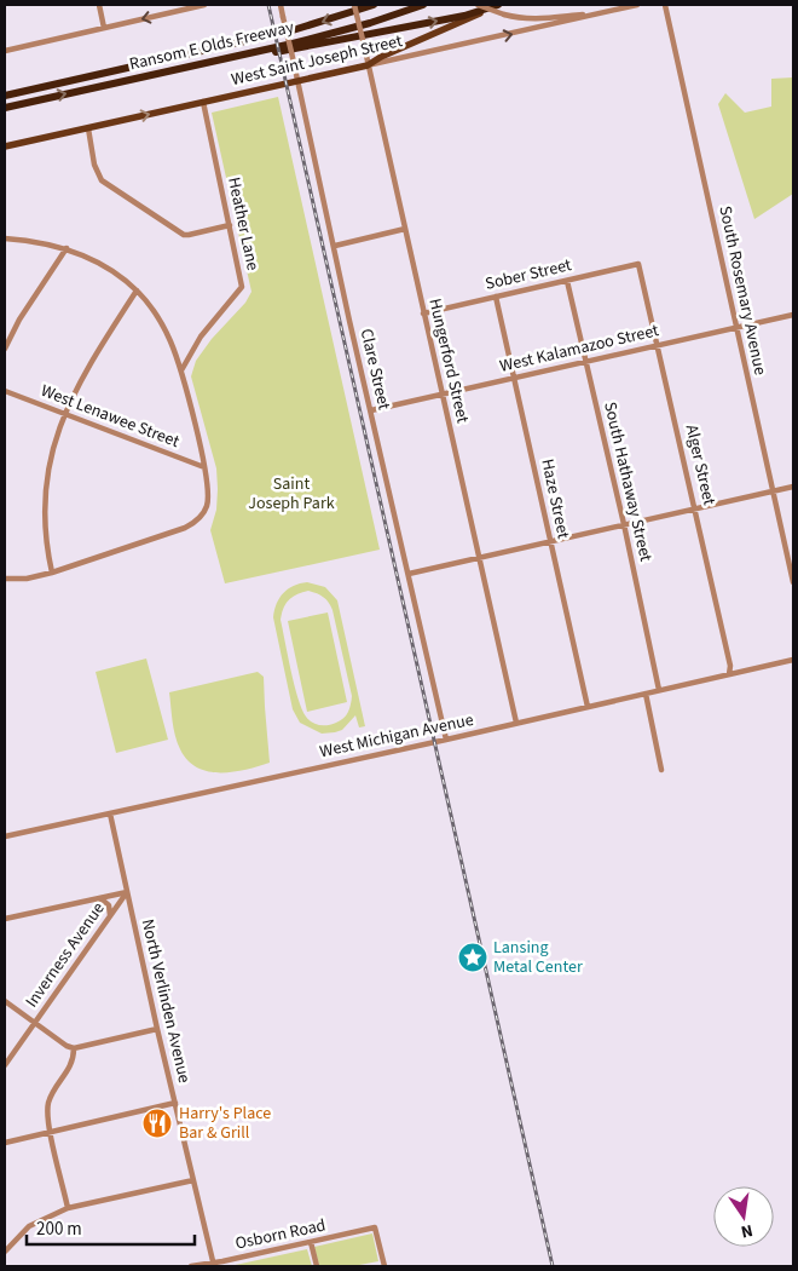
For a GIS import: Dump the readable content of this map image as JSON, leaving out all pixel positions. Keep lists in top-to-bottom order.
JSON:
{
  "streets": {
    "highway": ["Ransom E Olds Freeway"],
    "main road": ["West Saint Joseph Street"],
    "street": [
      "Heather Lane",
      "Sober Street",
      "South Rosemary Avenue",
      "West Kalamazoo Street",
      "Hungerford Street",
      "Clare Street",
      "West Lenawee Street",
      "Alger Street",
      "South Hathaway Street",
      "Haze Street",
      "West Michigan Avenue",
      "Inverness Avenue",
      "North Verlinden Avenue",
      "Osborn Road"
    ]
  },
  "crossings": [
    ["West Saint Joseph Street", "Heather Lane"],
    ["West Saint Joseph Street", "Hungerford Street"],
    ["West Saint Joseph Street", "Clare Street"],
    ["Sober Street", "Hungerford Street"],
    ["Sober Street", "Alger Street"],
    ["Sober Street", "South Hathaway Street"],
    ["Sober Street", "Haze Street"],
    ["South Rosemary Avenue", "West Kalamazoo Street"],
    ["West Kalamazoo Street", "Hungerford Street"],
    ["West Kalamazoo Street", "Clare Street"],
    ["West Kalamazoo Street", "Alger Street"],
    ["West Kalamazoo Street", "South Hathaway Street"],
    ["West Kalamazoo Street", "Haze Street"],
    ["Hungerford Street", "West Michigan Avenue"],
    ["Clare Street", "West Michigan Avenue"],
    ["Alger Street", "West Michigan Avenue"],
    ["South Hathaway Street", "West Michigan Avenue"],
    ["Haze Street", "West Michigan Avenue"],
    ["West Michigan Avenue", "North Verlinden Avenue"],
    ["Inverness Avenue", "North Verlinden Avenue"],
    ["North Verlinden Avenue", "Osborn Road"]
  ],
  "parks": ["Saint Joseph Park"],
  "places": {
    "place": ["Lansing Metal Center"],
    "restaurant": ["Harry's Place Bar & Grill"]
  },
  "scale_bar": "200 m",
  "north": "bottom"
}
